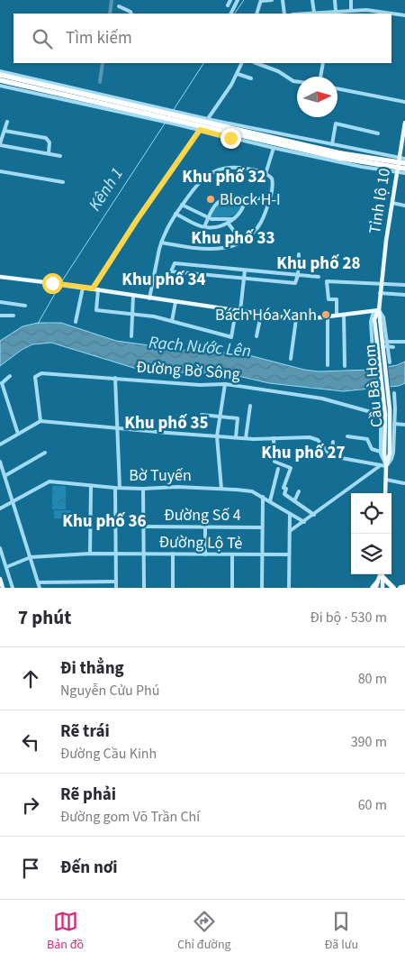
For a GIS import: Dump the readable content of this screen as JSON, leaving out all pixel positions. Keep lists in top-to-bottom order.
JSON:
{
  "streets": {
    "main road": ["Tỉnh lộ 10", "Cầu Bà Hom"],
    "street": [
      "Đường Bờ Sông",
      "Bờ Tuyến",
      "Đường Số 4",
      "Đường Lộ Tẻ"
    ]
  },
  "crossings": [
    ["Tỉnh lộ 10", "Cầu Bà Hom"],
    ["Đường Bờ Sông", "Cầu Bà Hom"]
  ],
  "districts": [
    "Khu phố 32",
    "Khu phố 33",
    "Khu phố 28",
    "Khu phố 34",
    "Khu phố 35",
    "Khu phố 27",
    "Khu phố 36"
  ],
  "water": ["Kênh 1", "Rạch Nước Lên"],
  "places": ["Block H-I", "Bách Hóa Xanh"],
  "north": "right",
  "page": {
    "search": "Tìm kiếm",
    "heading": ["7 phút", "Đi bộ · 530 m"],
    "list": [
      ["Đi thẳng", "Nguyễn Cửu Phú", "80 m"],
      ["Rẽ trái", "Đường Cầu Kinh", "390 m"],
      ["Rẽ phải", "Đường gom Võ Trần Chí", "60 m"],
      "Đến nơi"
    ],
    "nav": ["Bản đồ", "Chỉ đường", "Đã lưu"]
  }
}
